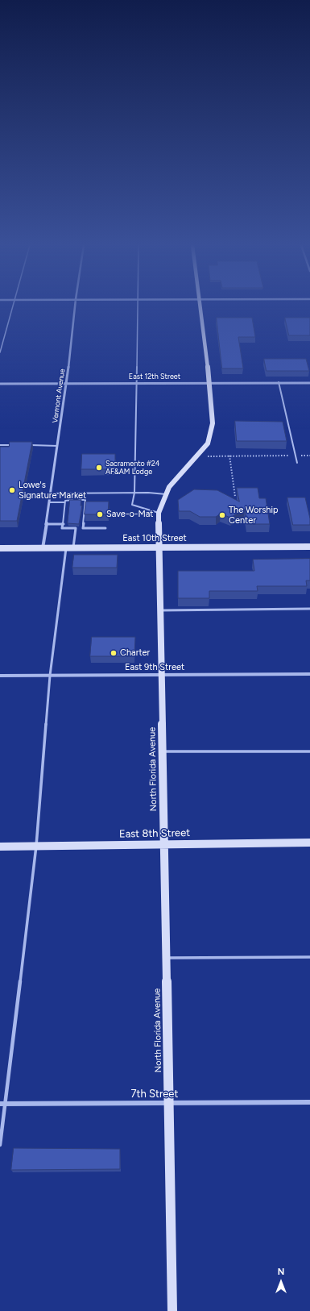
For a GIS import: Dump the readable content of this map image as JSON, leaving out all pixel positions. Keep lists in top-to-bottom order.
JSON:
{
  "streets": {
    "main road": ["East 10th Street", "North Florida Avenue", "East 8th Street"],
    "street": [
      "East 12th Street",
      "Vermont Avenue",
      "East 9th Street",
      "7th Street"
    ]
  },
  "crossings": [
    ["East 12th Street", "Vermont Avenue"],
    ["East 12th Street", "North Florida Avenue"],
    ["Vermont Avenue", "East 10th Street"],
    ["East 10th Street", "North Florida Avenue"],
    ["East 9th Street", "North Florida Avenue"],
    ["North Florida Avenue", "East 8th Street"],
    ["North Florida Avenue", "7th Street"]
  ],
  "places": [
    "Sacramento #24 AF&AM Lodge",
    "Lowe's Signature Market",
    "Save-o-Mat",
    "The Worship Center",
    "Charter"
  ],
  "north": "top"
}
